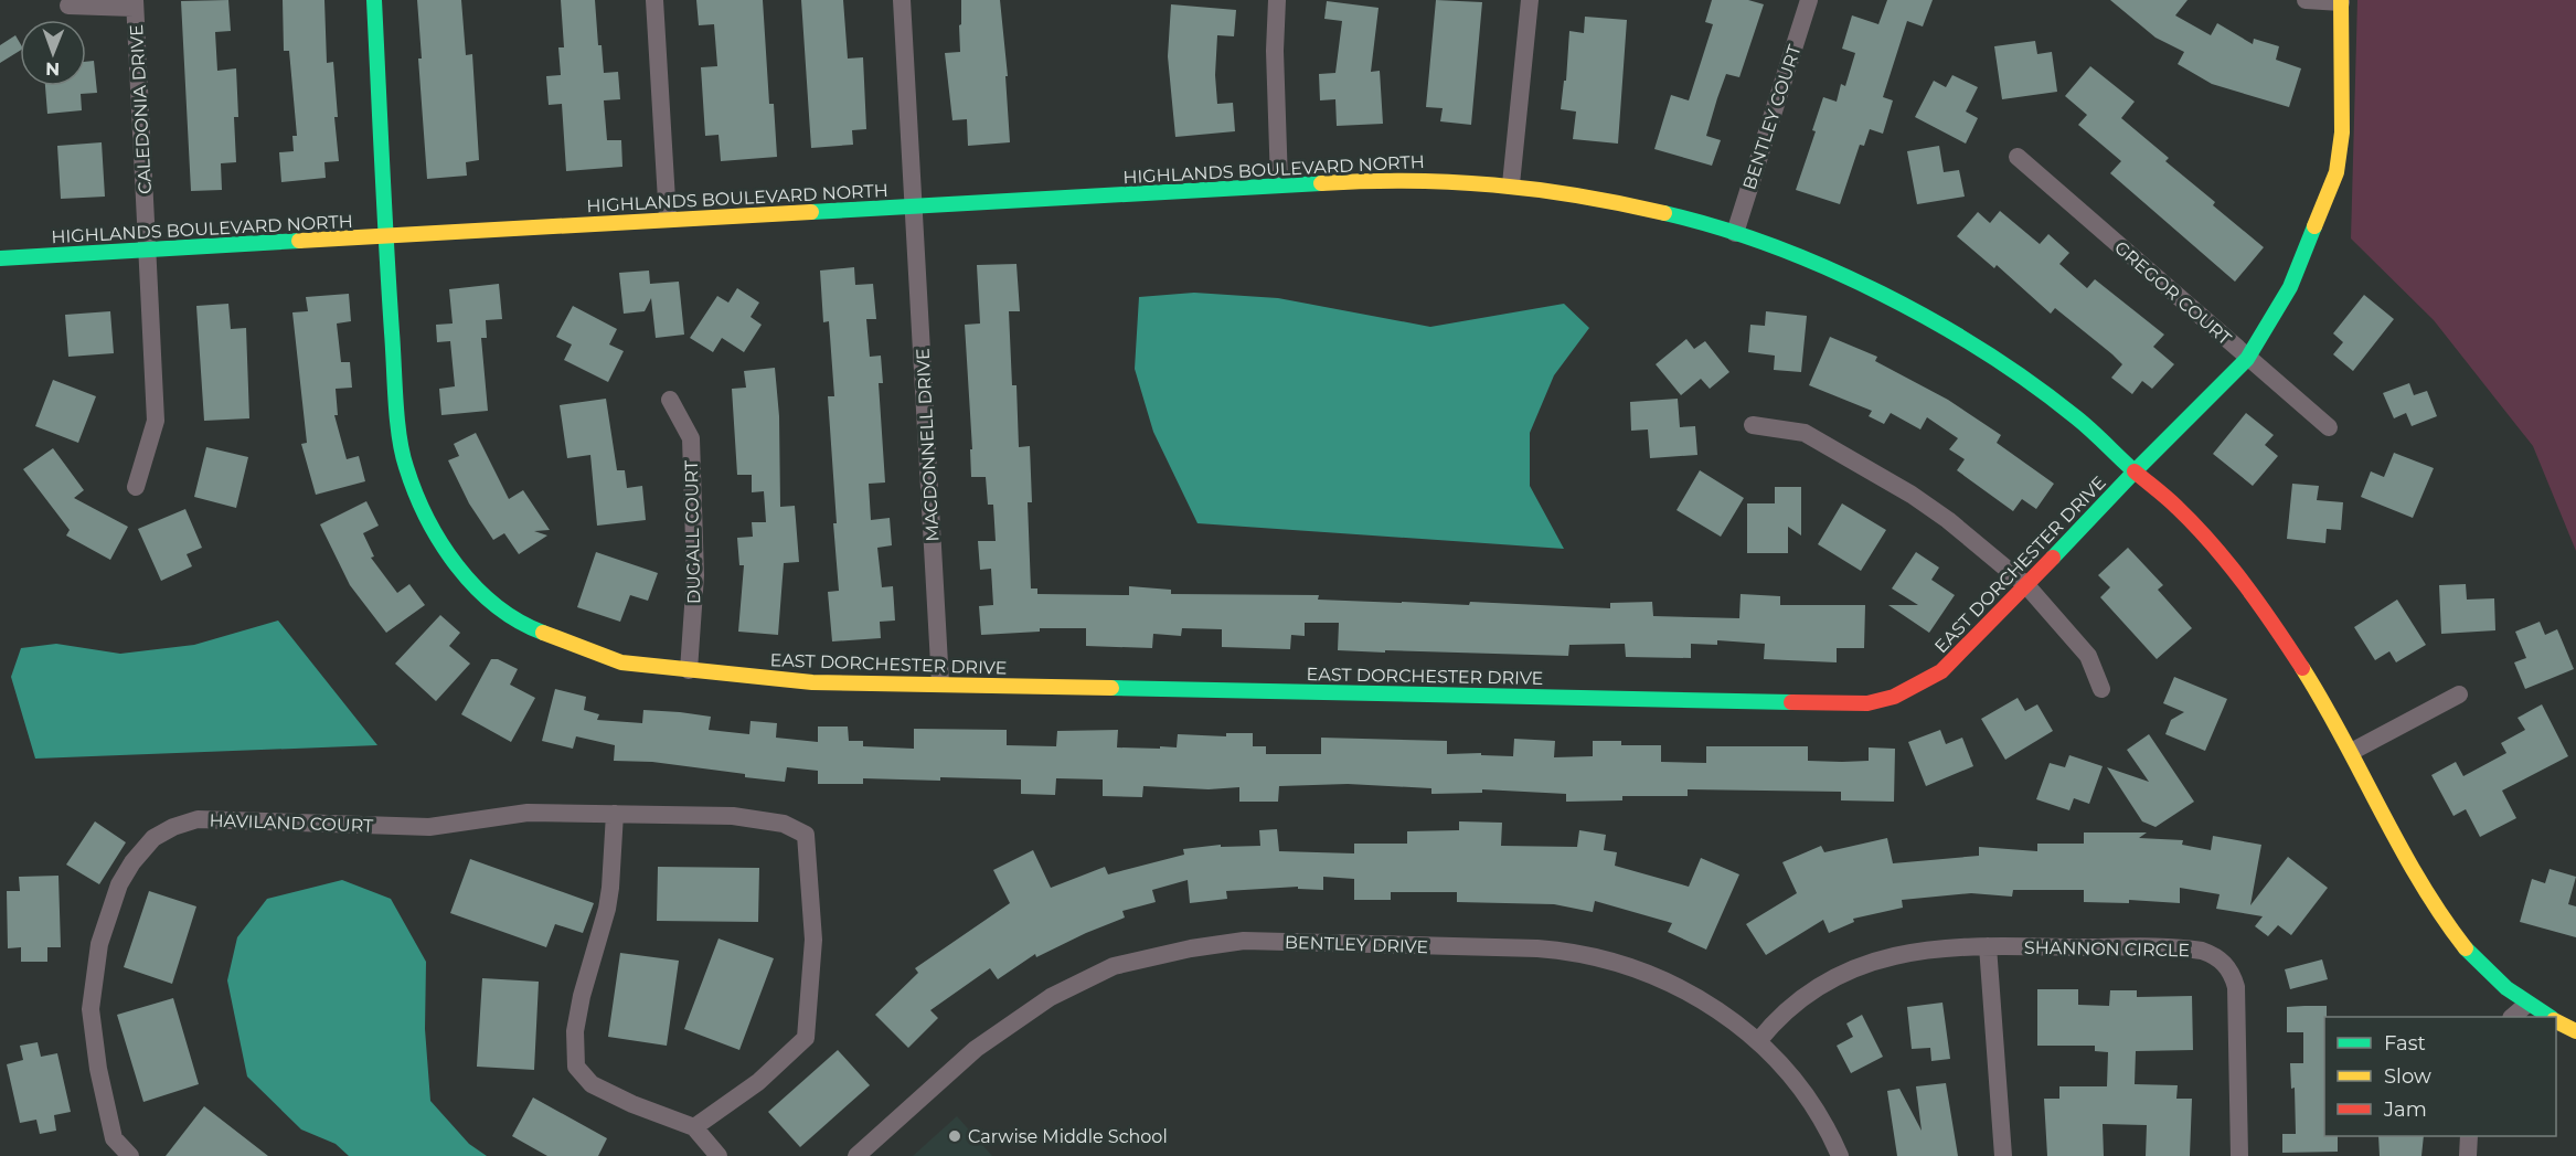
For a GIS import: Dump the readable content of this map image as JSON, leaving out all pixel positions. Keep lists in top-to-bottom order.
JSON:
{
  "streets": {
    "street": [
      "CALEDONIA DRIVE",
      "BENTLEY COURT",
      "HIGHLANDS BOULEVARD NORTH",
      "GREGOR COURT",
      "MACDONNELL DRIVE",
      "DUGALL COURT",
      "EAST DORCHESTER DRIVE",
      "HAVILAND COURT",
      "BENTLEY DRIVE",
      "SHANNON CIRCLE"
    ]
  },
  "crossings": [
    ["CALEDONIA DRIVE", "HIGHLANDS BOULEVARD NORTH"],
    ["BENTLEY COURT", "HIGHLANDS BOULEVARD NORTH"],
    ["HIGHLANDS BOULEVARD NORTH", "MACDONNELL DRIVE"],
    ["HIGHLANDS BOULEVARD NORTH", "EAST DORCHESTER DRIVE"],
    ["GREGOR COURT", "EAST DORCHESTER DRIVE"],
    ["MACDONNELL DRIVE", "EAST DORCHESTER DRIVE"],
    ["DUGALL COURT", "EAST DORCHESTER DRIVE"],
    ["BENTLEY DRIVE", "SHANNON CIRCLE"]
  ],
  "places": ["Carwise Middle School"],
  "legend": ["Fast", "Slow", "Jam"],
  "north": "bottom"
}
